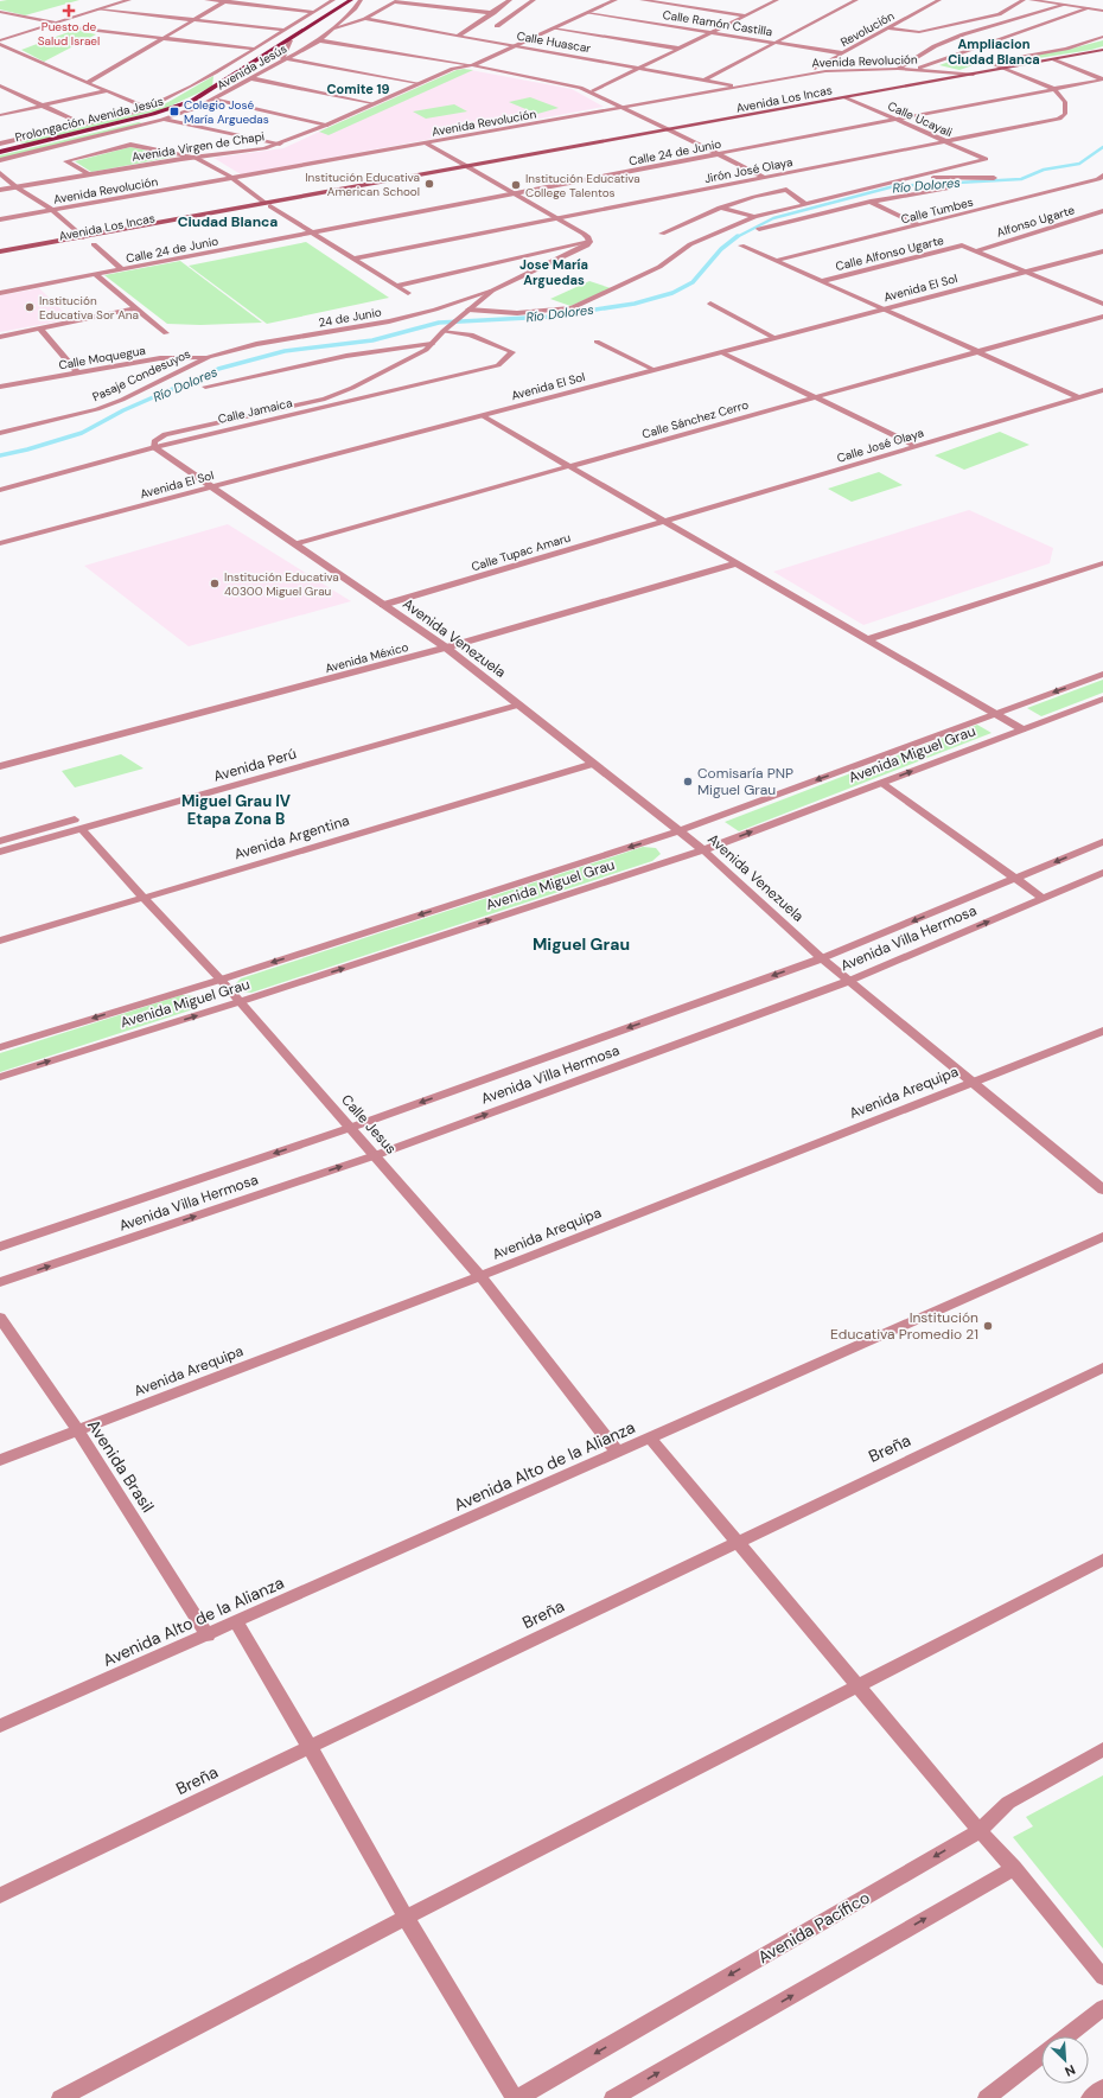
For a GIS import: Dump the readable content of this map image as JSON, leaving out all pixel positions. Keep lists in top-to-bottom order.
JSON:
{
  "streets": {
    "main road": ["Avenida Los Incas", "Prolongación Avenida Jesús"],
    "street": [
      "Calle Ramón Castilla",
      "Revolución",
      "Calle Huascar",
      "Avenida Revolución",
      "Avenida Jesús",
      "Calle Ucayali",
      "Avenida Virgen de Chapi",
      "Calle 24 de Junio",
      "Jirón José Olaya",
      "Calle Tumbes",
      "Alfonso Ugarte",
      "Calle Alfonso Ugarte",
      "Avenida El Sol",
      "24 de Junio",
      "Calle Moquegua",
      "Pasaje Condesuyos",
      "Calle Jamaica",
      "Calle Sánchez Cerro",
      "Calle José Olaya",
      "Calle Tupac Amaru",
      "Avenida Venezuela",
      "Avenida México",
      "Avenida Miguel Grau",
      "Avenida Perú",
      "Avenida Argentina",
      "Avenida Villa Hermosa",
      "Avenida Arequipa",
      "Calle Jesus",
      "Breña",
      "Avenida Brasil",
      "Avenida Alto de la Alianza",
      "Avenida Pacífico"
    ]
  },
  "crossings": [
    ["Calle Ramón Castilla", "Revolución"],
    ["Revolución", "Avenida Revolución"],
    ["Calle Huascar", "Avenida Revolución"],
    ["Avenida Revolución", "Avenida Los Incas"],
    ["Avenida Revolución", "Avenida Virgen de Chapi"],
    ["Avenida Jesús", "Avenida Virgen de Chapi"],
    ["Avenida Los Incas", "Calle Ucayali"],
    ["Avenida Los Incas", "Avenida Virgen de Chapi"],
    ["Calle Ucayali", "Calle 24 de Junio"],
    ["Calle Ucayali", "Jirón José Olaya"],
    ["Avenida Virgen de Chapi", "Calle 24 de Junio"],
    ["Avenida Virgen de Chapi", "Jirón José Olaya"],
    ["Calle 24 de Junio", "Jirón José Olaya"],
    ["Alfonso Ugarte", "Calle Alfonso Ugarte"],
    ["Avenida El Sol", "Avenida Venezuela"],
    ["24 de Junio", "Calle Moquegua"],
    ["24 de Junio", "Pasaje Condesuyos"],
    ["Calle Moquegua", "Pasaje Condesuyos"],
    ["Calle Jamaica", "Avenida Venezuela"],
    ["Calle Sánchez Cerro", "Avenida Venezuela"],
    ["Calle José Olaya", "Calle Tupac Amaru"],
    ["Calle Tupac Amaru", "Avenida Venezuela"],
    ["Avenida Venezuela", "Avenida México"],
    ["Avenida Venezuela", "Avenida Miguel Grau"],
    ["Avenida Venezuela", "Avenida Perú"],
    ["Avenida Venezuela", "Avenida Argentina"],
    ["Avenida Venezuela", "Avenida Villa Hermosa"],
    ["Avenida Venezuela", "Avenida Arequipa"],
    ["Avenida Miguel Grau", "Calle Jesus"],
    ["Avenida Perú", "Calle Jesus"],
    ["Avenida Argentina", "Calle Jesus"],
    ["Avenida Villa Hermosa", "Calle Jesus"],
    ["Avenida Arequipa", "Calle Jesus"],
    ["Avenida Arequipa", "Avenida Brasil"],
    ["Calle Jesus", "Avenida Alto de la Alianza"],
    ["Avenida Brasil", "Avenida Alto de la Alianza"]
  ],
  "districts": [
    "Ampliacion Ciudad Blanca",
    "Comite 19",
    "Ciudad Blanca",
    "Jose María Arguedas",
    "Miguel Grau IV Etapa Zona B",
    "Miguel Grau"
  ],
  "water": ["Río Dolores"],
  "places": {
    "health": ["Puesto de Salud Israel"],
    "transit": ["Colegio José María Arguedas"],
    "other": [
      "Institución Educativa American School",
      "Institución Educativa College Talentos",
      "Institución Educativa Sor Ana",
      "Institución Educativa 40300 Miguel Grau",
      "Comisaría PNP Miguel Grau",
      "Institución Educativa Promedio 21"
    ]
  },
  "north": "bottom right"
}
